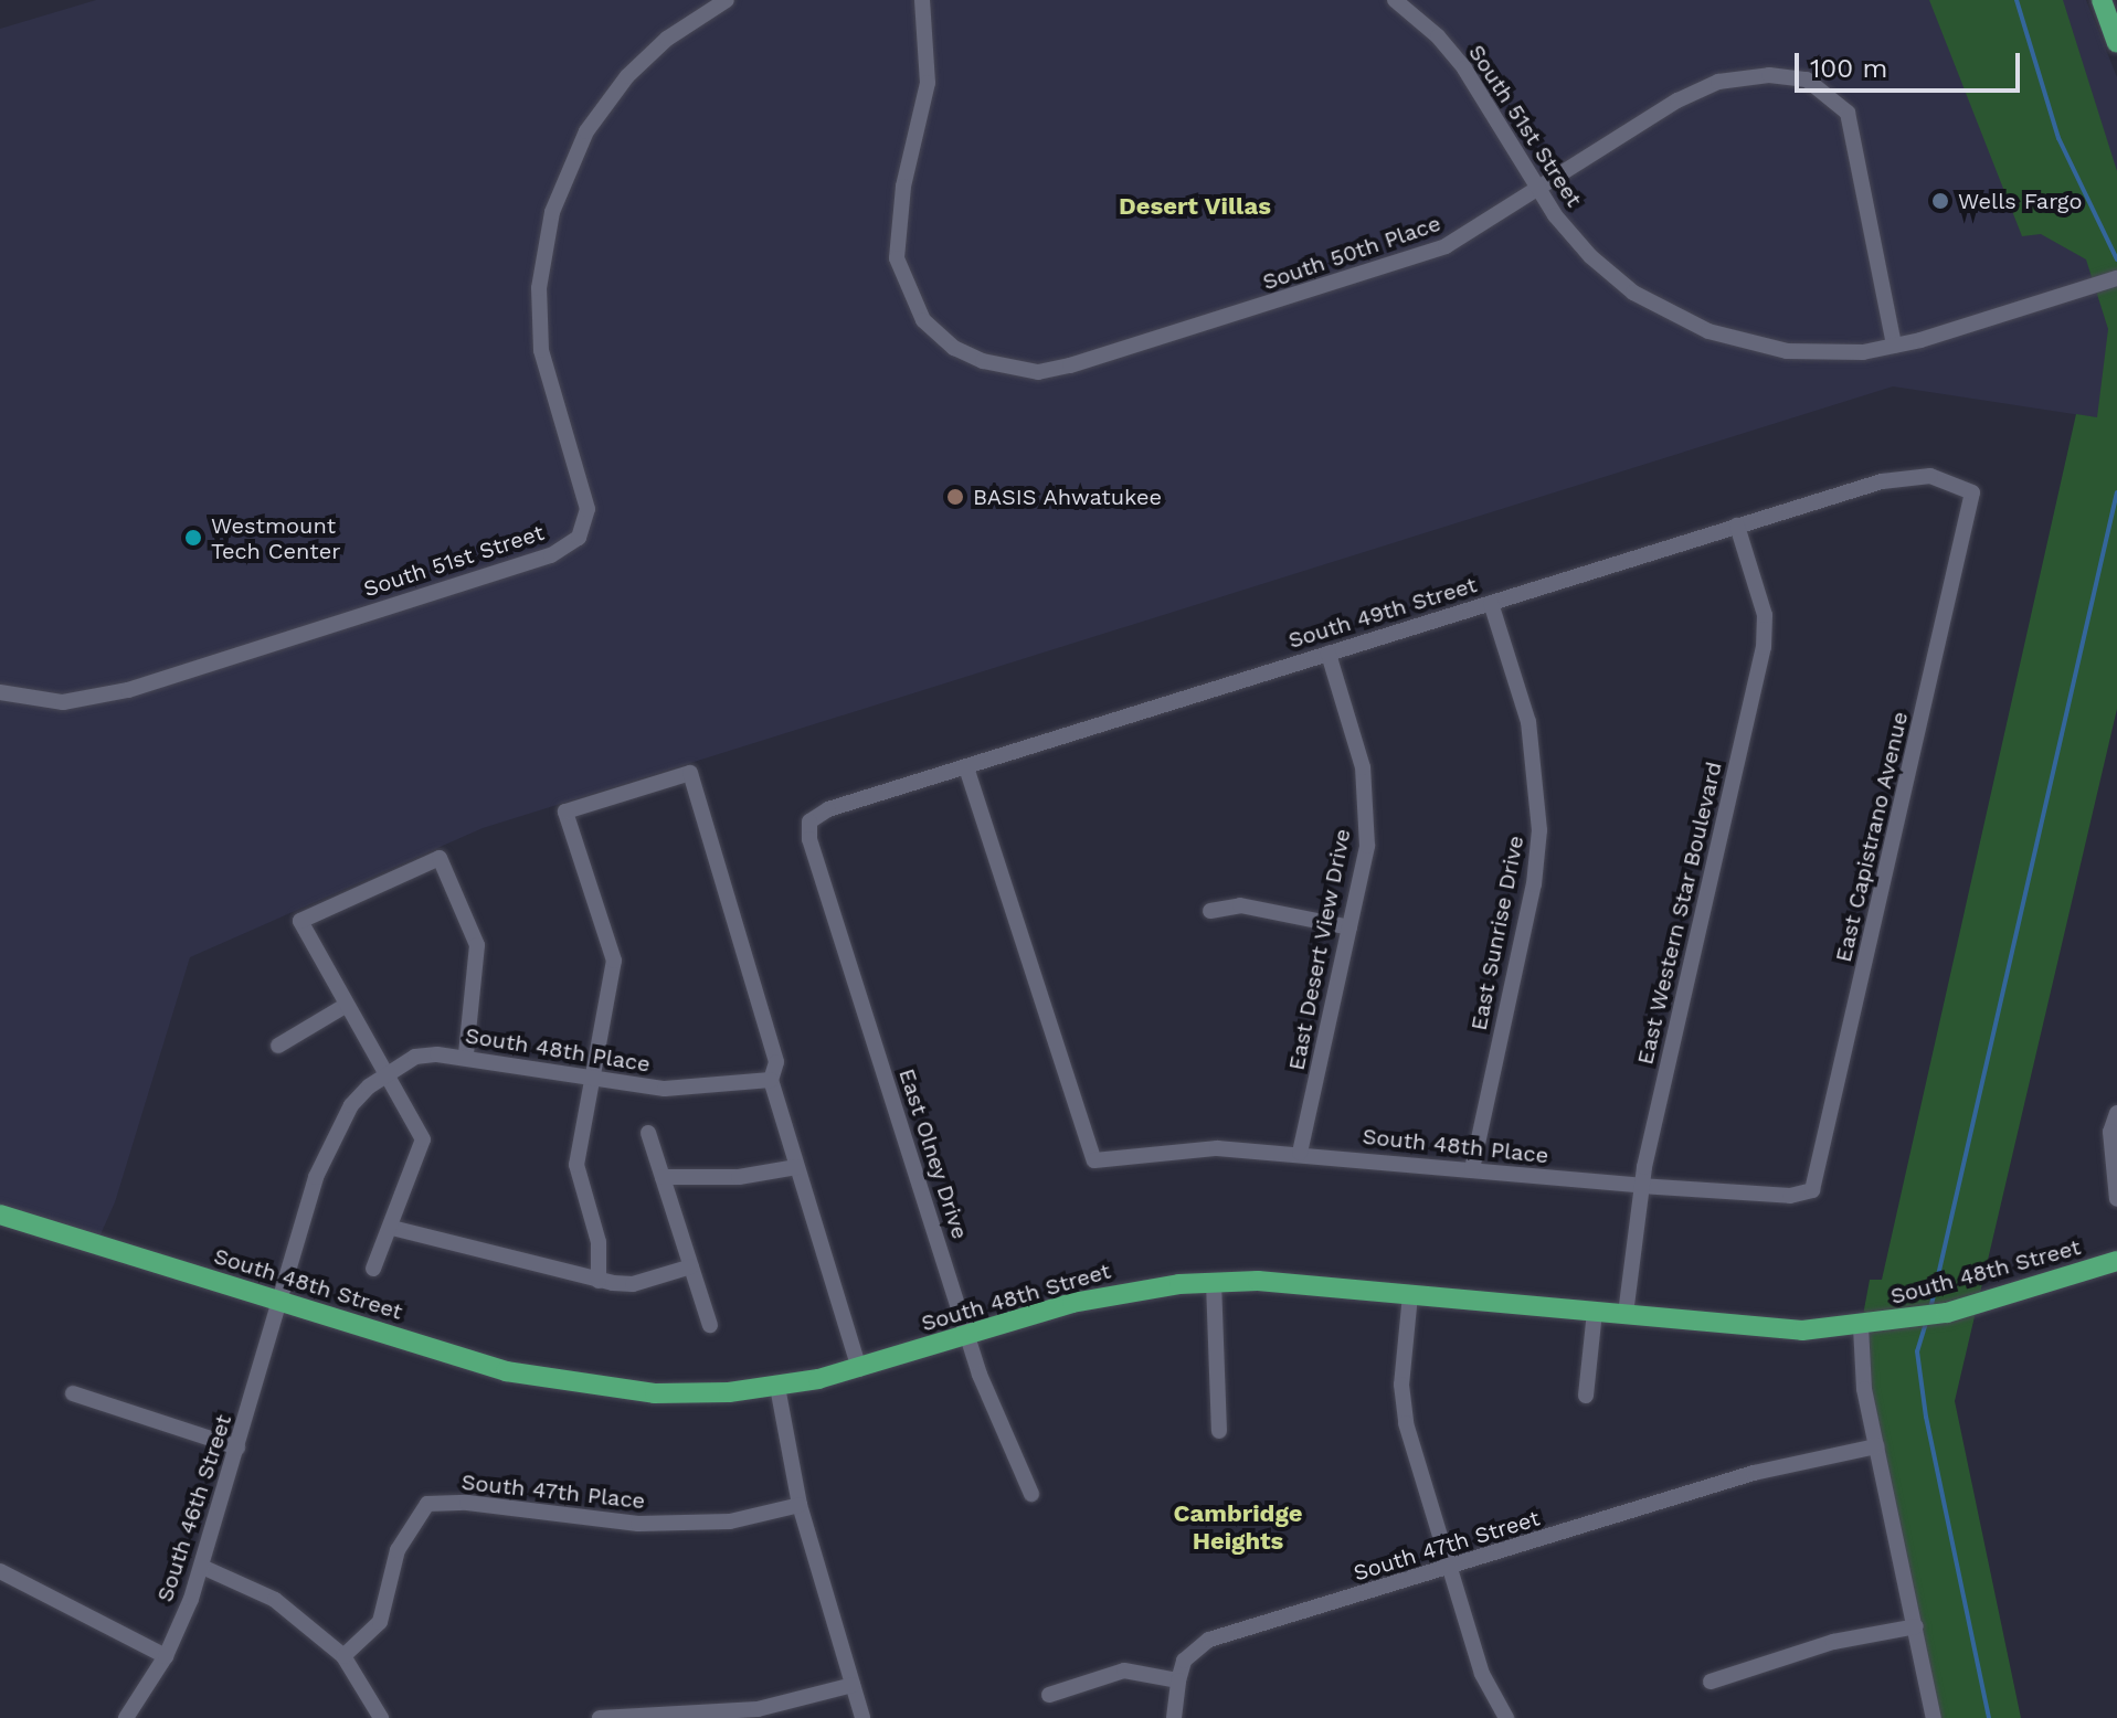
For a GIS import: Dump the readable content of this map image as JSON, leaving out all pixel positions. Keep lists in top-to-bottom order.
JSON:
{
  "streets": {
    "main road": ["South 48th Street"],
    "street": [
      "South 51st Street",
      "South 50th Place",
      "South 49th Street",
      "East Capistrano Avenue",
      "East Western Star Boulevard",
      "East Sunrise Drive",
      "East Desert View Drive",
      "South 48th Place",
      "East Olney Drive",
      "South 47th Place",
      "South 46th Street",
      "South 47th Street"
    ]
  },
  "crossings": [
    ["South 51st Street", "South 50th Place"],
    ["South 49th Street", "East Capistrano Avenue"],
    ["South 49th Street", "East Western Star Boulevard"],
    ["South 49th Street", "East Sunrise Drive"],
    ["South 49th Street", "East Desert View Drive"],
    ["South 49th Street", "South 48th Place"],
    ["South 49th Street", "East Olney Drive"],
    ["East Capistrano Avenue", "South 48th Place"],
    ["East Western Star Boulevard", "South 48th Place"],
    ["East Western Star Boulevard", "South 48th Street"],
    ["East Sunrise Drive", "South 48th Place"],
    ["East Desert View Drive", "South 48th Place"],
    ["South 48th Place", "South 48th Street"],
    ["South 48th Place", "South 46th Street"],
    ["East Olney Drive", "South 48th Street"],
    ["South 48th Street", "South 46th Street"]
  ],
  "districts": ["Desert Villas", "Cambridge Heights"],
  "places": ["Wells Fargo", "BASIS Ahwatukee", "Westmount Tech Center"],
  "scale_bar": "100 m"
}
